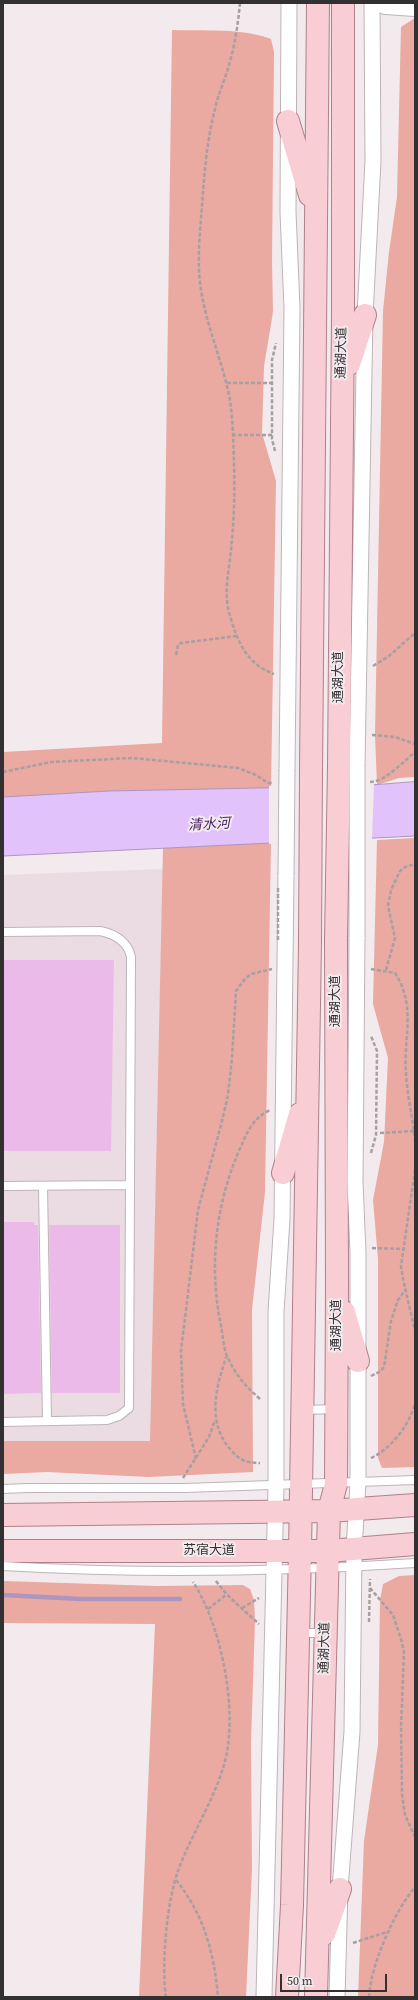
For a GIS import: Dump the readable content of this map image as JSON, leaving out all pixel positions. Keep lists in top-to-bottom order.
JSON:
{
  "streets": {
    "main road": ["通湖大道", "苏宿大道"]
  },
  "crossings": [
    ["通湖大道", "苏宿大道"]
  ],
  "water": ["清水河"],
  "scale_bar": "50 m"
}
